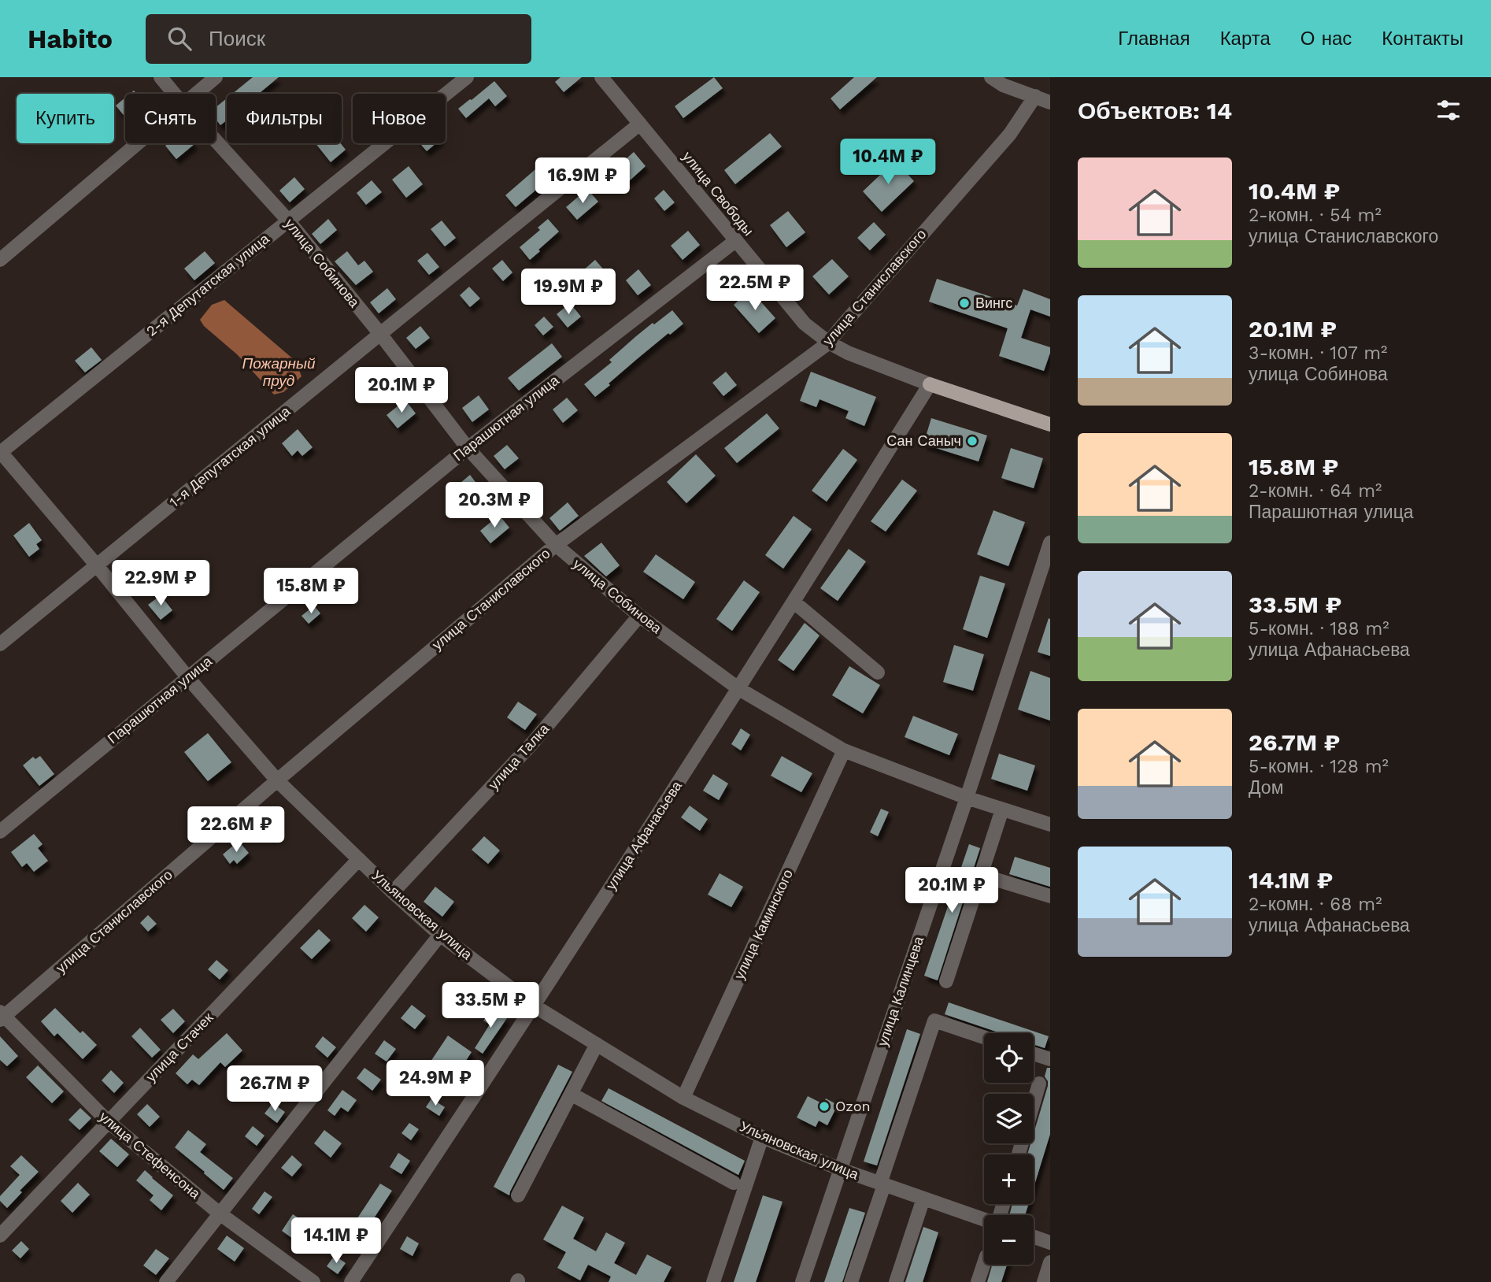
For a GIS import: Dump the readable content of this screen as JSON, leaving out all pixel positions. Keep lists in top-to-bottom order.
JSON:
{
  "streets": {
    "main road": ["улица Свободы"],
    "street": [
      "улица Собинова",
      "2-я Депутатская улица",
      "улица Станиславского",
      "Парашютная улица",
      "1-я Депутатская улица",
      "улица Талка",
      "улица Афанасьева",
      "Ульяновская улица",
      "улица Каминского",
      "улица Калинцева",
      "улица Стачек",
      "улица Стефенсона"
    ]
  },
  "crossings": [
    ["улица Свободы", "улица Станиславского"],
    ["улица Свободы", "Парашютная улица"],
    ["улица Свободы", "1-я Депутатская улица"],
    ["улица Свободы", "улица Афанасьева"],
    ["улица Собинова", "2-я Депутатская улица"],
    ["улица Собинова", "улица Станиславского"],
    ["улица Собинова", "Парашютная улица"],
    ["улица Собинова", "1-я Депутатская улица"],
    ["улица Собинова", "улица Талка"],
    ["улица Собинова", "улица Афанасьева"],
    ["улица Собинова", "улица Каминского"],
    ["улица Собинова", "улица Калинцева"],
    ["2-я Депутатская улица", "Ульяновская улица"],
    ["улица Станиславского", "Ульяновская улица"],
    ["улица Станиславского", "улица Стефенсона"],
    ["Парашютная улица", "Ульяновская улица"],
    ["1-я Депутатская улица", "Ульяновская улица"],
    ["улица Талка", "Ульяновская улица"],
    ["улица Афанасьева", "Ульяновская улица"],
    ["Ульяновская улица", "улица Каминского"],
    ["Ульяновская улица", "улица Калинцева"],
    ["Ульяновская улица", "улица Стачек"],
    ["улица Стачек", "улица Стефенсона"]
  ],
  "water": ["Пожарный пруд"],
  "places": ["Вингс", "Сан Саныч", "Ozon"],
  "page": {
    "header": "Habito",
    "search": "Поиск",
    "nav": [
      "Главная",
      "Карта",
      "О нас",
      "Контакты"
    ],
    "heading": "Объектов: 14",
    "chip": [
      "Купить",
      "Снять",
      "Фильтры",
      "Новое"
    ],
    "price": [
      "10.4M ₽",
      "16.9M ₽",
      "22.5M ₽",
      "19.9M ₽",
      "20.1M ₽",
      "20.3M ₽",
      "22.9M ₽",
      "15.8M ₽",
      "22.6M ₽",
      "20.1M ₽",
      "33.5M ₽",
      "24.9M ₽",
      "26.7M ₽",
      "14.1M ₽"
    ],
    "list": [
      {
        "name": "10.4M ₽",
        "note": "2-комн. · 54 m² · улица Станиславского"
      },
      {
        "name": "20.1M ₽",
        "note": "3-комн. · 107 m² · улица Собинова"
      },
      {
        "name": "15.8M ₽",
        "note": "2-комн. · 64 m² · Парашютная улица"
      },
      {
        "name": "33.5M ₽",
        "note": "5-комн. · 188 m² · улица Афанасьева"
      },
      {
        "name": "26.7M ₽",
        "note": "5-комн. · 128 m² · Дом"
      },
      {
        "name": "14.1M ₽",
        "note": "2-комн. · 68 m² · улица Афанасьева"
      }
    ],
    "map_buttons": ["+", "−"]
  }
}
